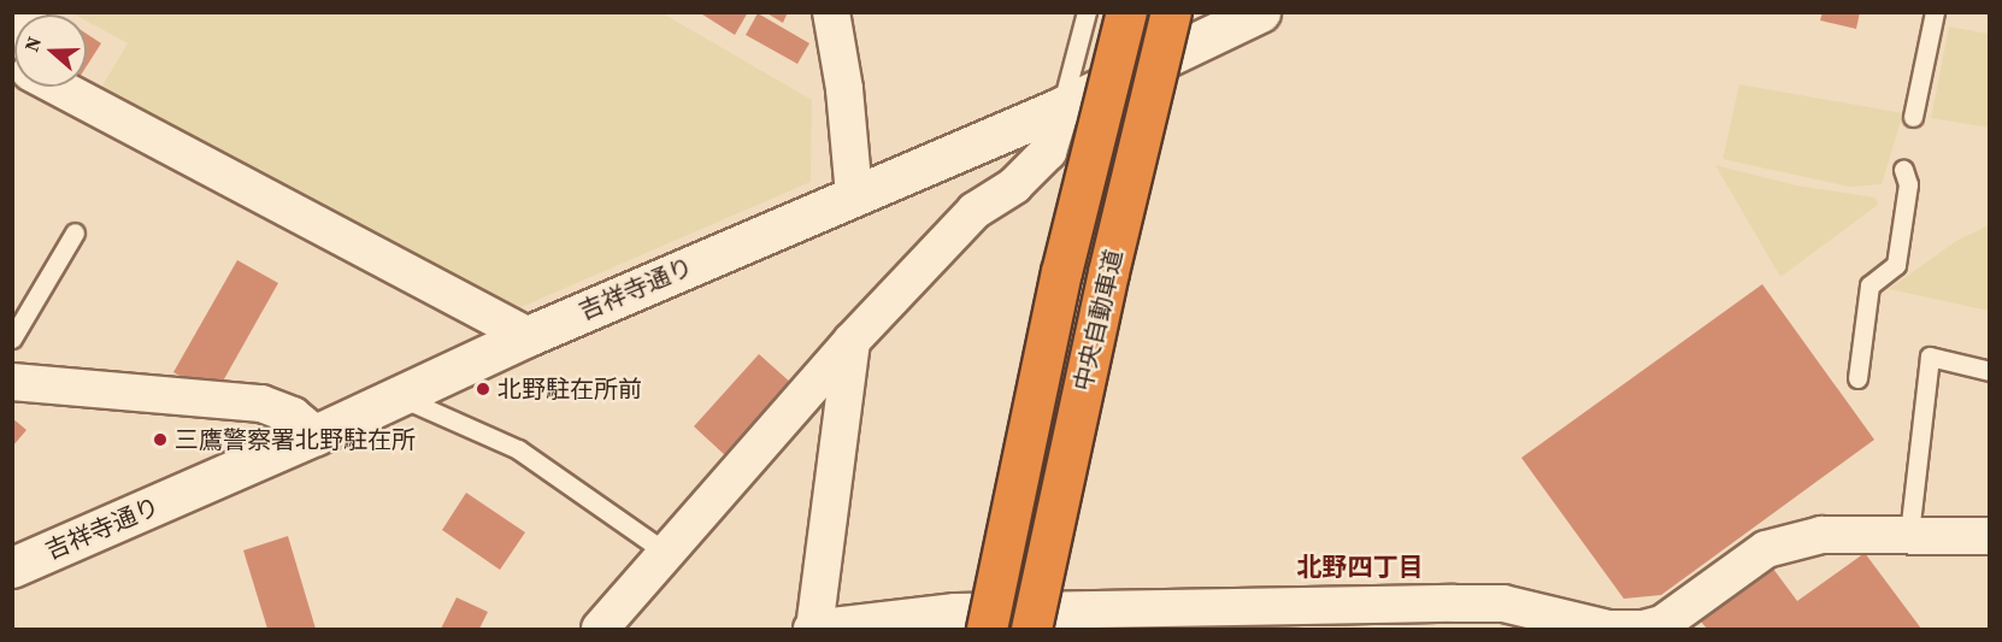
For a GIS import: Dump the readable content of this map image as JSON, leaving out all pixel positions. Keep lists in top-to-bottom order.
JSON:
{
  "streets": {
    "highway": ["中央自動車道"],
    "main road": ["吉祥寺通り"]
  },
  "districts": ["北野四丁目"],
  "places": ["北野駐在所前", "三鷹警察署北野駐在所"],
  "north": "left"
}
